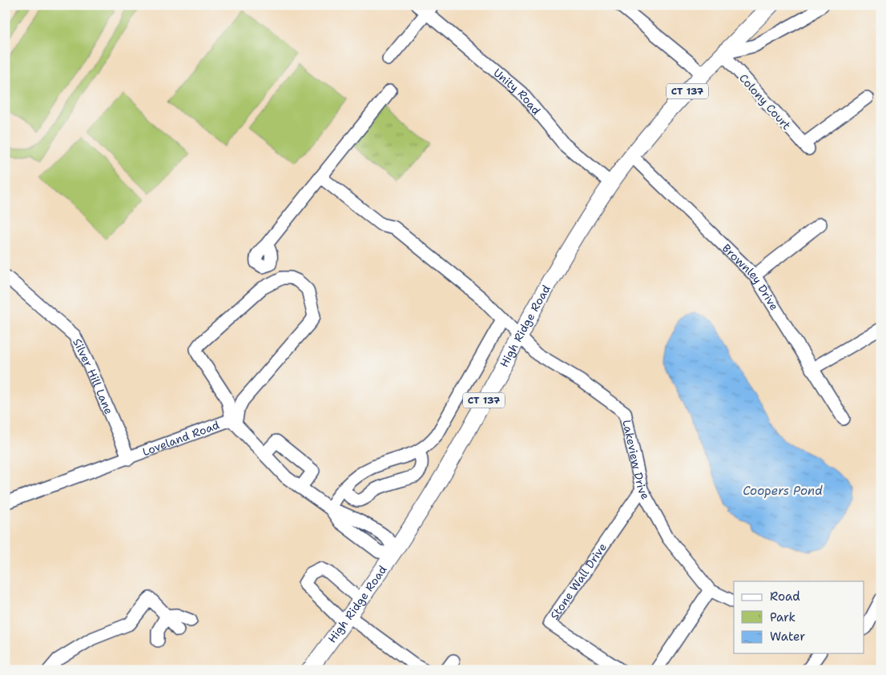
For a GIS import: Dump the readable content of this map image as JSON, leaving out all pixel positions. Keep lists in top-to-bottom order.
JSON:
{
  "streets": {
    "main road": ["CT 137", "High Ridge Road"],
    "street": [
      "Unity Road",
      "Colony Court",
      "Brownley Drive",
      "Silver Hill Lane",
      "Loveland Road",
      "Lakeview Drive",
      "Stone Wall Drive"
    ]
  },
  "crossings": [
    ["Unity Road", "High Ridge Road"],
    ["Colony Court", "High Ridge Road"],
    ["Brownley Drive", "High Ridge Road"],
    ["High Ridge Road", "Loveland Road"],
    ["High Ridge Road", "Lakeview Drive"],
    ["Silver Hill Lane", "Loveland Road"],
    ["Lakeview Drive", "Stone Wall Drive"]
  ],
  "water": ["Coopers Pond"],
  "legend": ["Road", "Park", "Water"]
}
